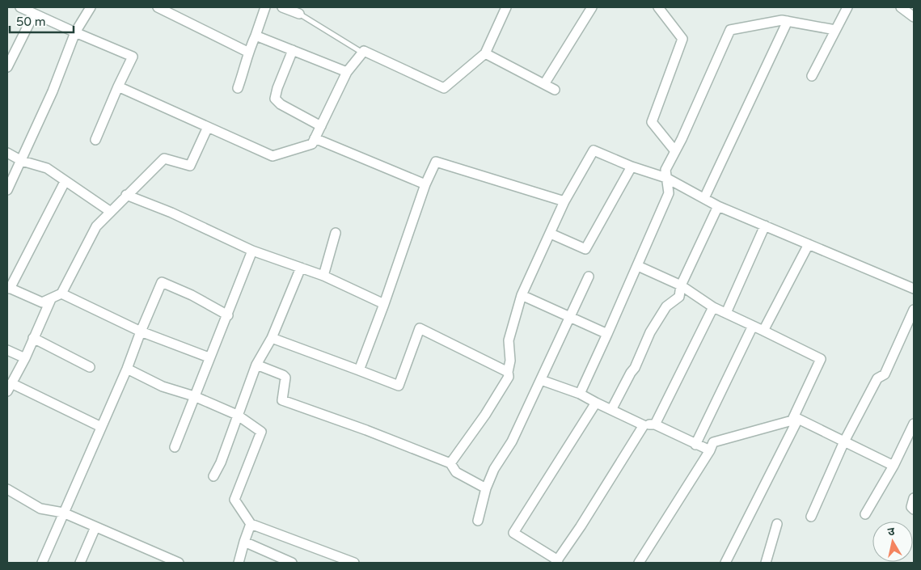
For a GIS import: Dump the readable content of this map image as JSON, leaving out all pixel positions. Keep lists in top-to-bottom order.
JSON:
{
  "scale_bar": "50 m",
  "north": "top"
}
